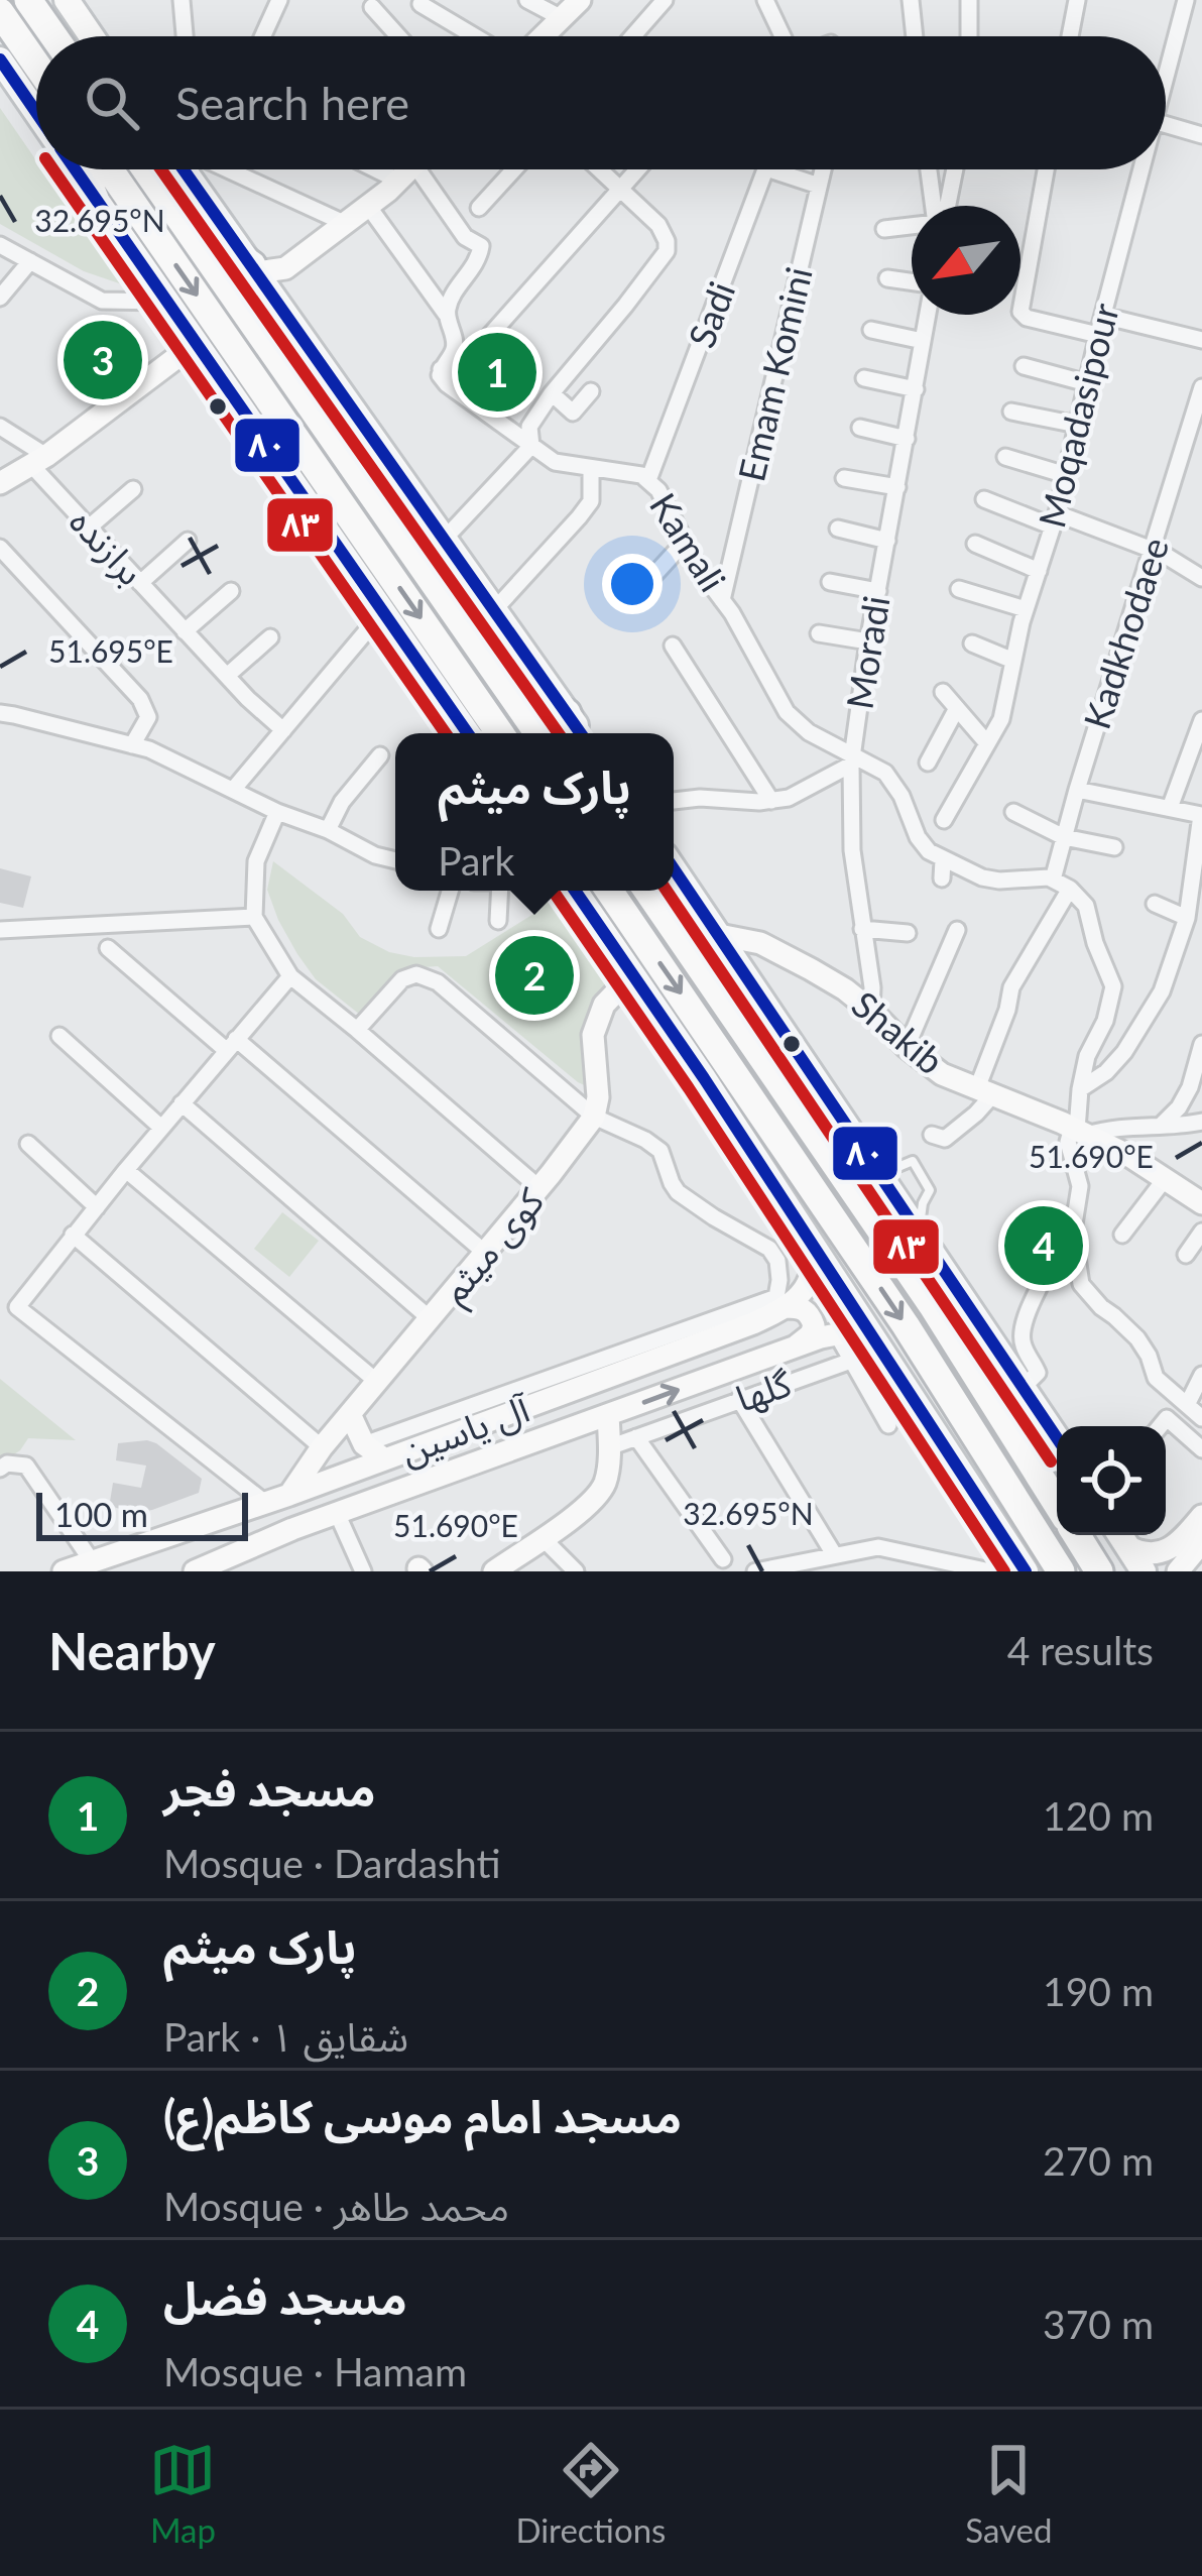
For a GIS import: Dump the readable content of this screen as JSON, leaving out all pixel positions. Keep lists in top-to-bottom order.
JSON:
{
  "streets": {
    "main road": ["Shakib", "کوی میثم", "آل یاسین"],
    "street": [
      "Sadi",
      "Emam Komini",
      "Moqadasipour",
      "Kamali",
      "برازنده",
      "Kadkhodaee",
      "Moradi",
      "گلها"
    ]
  },
  "crossings": [
    ["Sadi", "Kamali"],
    ["Emam Komini", "Kamali"],
    ["Kamali", "Moradi"],
    ["Moradi", "Shakib"],
    ["کوی میثم", "آل یاسین"]
  ],
  "lines": ["transit line ۸۰", "transit line ۸۳"],
  "scale_bar": "100 m",
  "north": "bottom left",
  "page": {
    "search": "Search here",
    "pins": [
      "3",
      "1",
      "2",
      "4"
    ],
    "popup": ["پارک میثم", "Park"],
    "scale": "100 m",
    "heading": ["Nearby", "4 results"],
    "list": [
      {
        "mark": "1",
        "name": "مسجد فجر",
        "note": "Mosque · Dardashti",
        "value": "120 m"
      },
      {
        "mark": "2",
        "name": "پارک میثم",
        "note": "Park · شقایق ۱",
        "value": "190 m"
      },
      {
        "mark": "3",
        "name": "مسجد امام موسی کاظم(ع)",
        "note": "Mosque · محمد طاهر",
        "value": "270 m"
      },
      {
        "mark": "4",
        "name": "مسجد فضل",
        "note": "Mosque · Hamam",
        "value": "370 m"
      }
    ],
    "nav": ["Map", "Directions", "Saved"]
  },
  "coordinates": ["32.695°N", "51.695°E", "51.690°E"]
}
